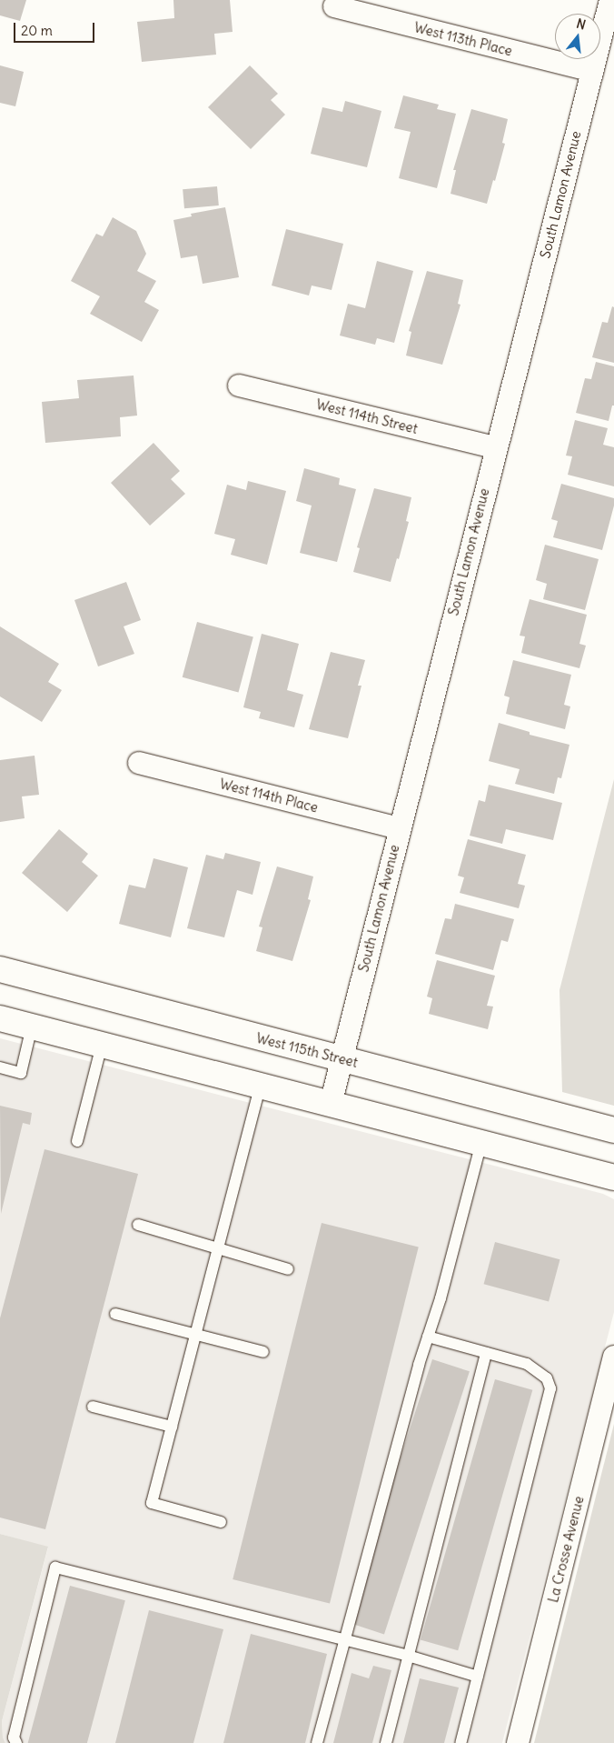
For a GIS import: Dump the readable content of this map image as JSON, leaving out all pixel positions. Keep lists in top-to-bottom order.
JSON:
{
  "streets": {
    "street": [
      "West 113th Place",
      "South Lamon Avenue",
      "West 114th Street",
      "West 114th Place",
      "West 115th Street",
      "La Crosse Avenue"
    ]
  },
  "crossings": [
    ["West 113th Place", "South Lamon Avenue"],
    ["South Lamon Avenue", "West 114th Street"],
    ["South Lamon Avenue", "West 114th Place"],
    ["South Lamon Avenue", "West 115th Street"]
  ],
  "scale_bar": "20 m",
  "north": "top"
}
